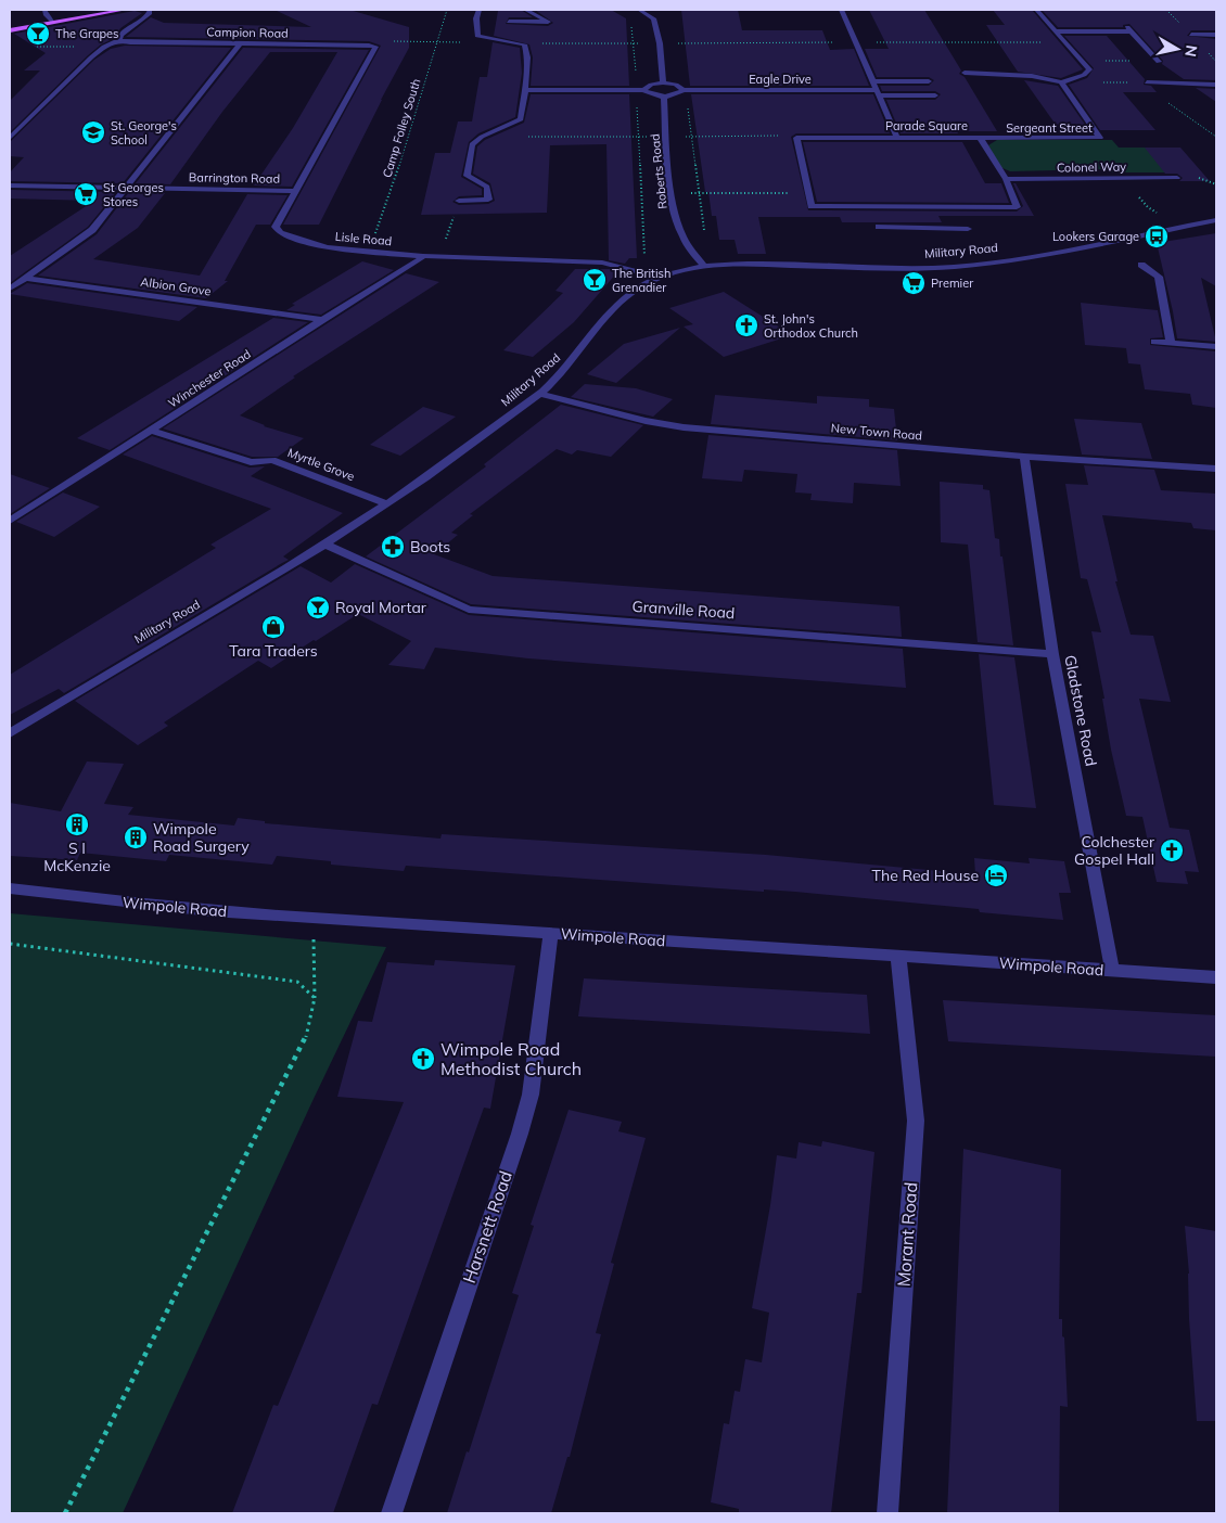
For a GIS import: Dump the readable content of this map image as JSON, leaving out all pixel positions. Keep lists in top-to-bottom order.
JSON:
{
  "streets": {
    "street": [
      "Campion Road",
      "Eagle Drive",
      "Parade Square",
      "Sergeant Street",
      "Colonel Way",
      "Roberts Road",
      "Barrington Road",
      "Lisle Road",
      "Military Road",
      "Albion Grove",
      "Winchester Road",
      "New Town Road",
      "Myrtle Grove",
      "Granville Road",
      "Gladstone Road",
      "Wimpole Road",
      "Harsnett Road",
      "Morant Road"
    ],
    "path": ["Camp Folley South"]
  },
  "crossings": [
    ["Campion Road", "Lisle Road"],
    ["Parade Square", "Sergeant Street"],
    ["Parade Square", "Colonel Way"],
    ["Camp Folley South", "Lisle Road"],
    ["Roberts Road", "Military Road"],
    ["Barrington Road", "Lisle Road"],
    ["Lisle Road", "Military Road"],
    ["Lisle Road", "Winchester Road"],
    ["Military Road", "New Town Road"],
    ["Military Road", "Myrtle Grove"],
    ["Military Road", "Granville Road"],
    ["Albion Grove", "Winchester Road"],
    ["Winchester Road", "Myrtle Grove"],
    ["New Town Road", "Gladstone Road"],
    ["Granville Road", "Gladstone Road"],
    ["Gladstone Road", "Wimpole Road"],
    ["Wimpole Road", "Harsnett Road"],
    ["Wimpole Road", "Morant Road"]
  ],
  "places": {
    "bar": ["The Grapes", "The British Grenadier", "Royal Mortar"],
    "school or university": ["St. George's School"],
    "supermarket": ["St Georges Stores", "Premier"],
    "bus stop": ["Lookers Garage"],
    "church": ["St. John's Orthodox Church", "Colchester Gospel Hall", "Wimpole Road Methodist Church"],
    "pharmacy": ["Boots"],
    "shop": ["Tara Traders"],
    "building": ["S I McKenzie", "Wimpole Road Surgery"],
    "hotel": ["The Red House"]
  },
  "north": "right"
}
